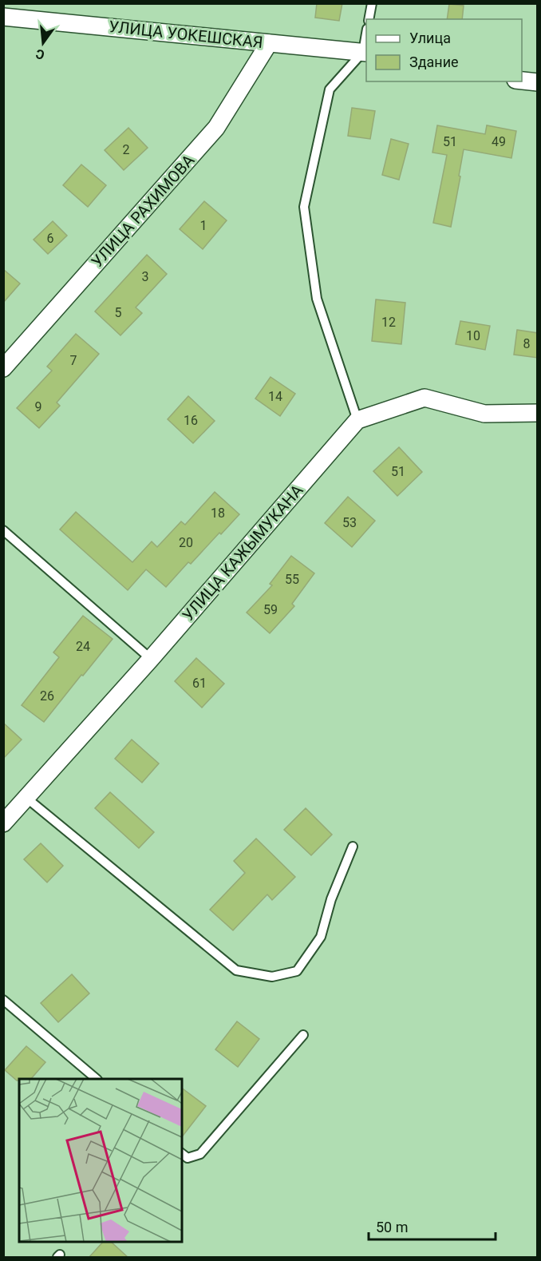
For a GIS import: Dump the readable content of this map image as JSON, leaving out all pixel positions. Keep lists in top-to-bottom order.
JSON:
{
  "streets": {
    "street": ["УЛИЦА УОКЕШСКАЯ", "УЛИЦА РАХИМОВА", "УЛИЦА КАЖЫМУКАНА"]
  },
  "crossings": [
    ["УЛИЦА УОКЕШСКАЯ", "УЛИЦА РАХИМОВА"]
  ],
  "house_numbers": [
    "51",
    "49",
    "2",
    "1",
    "6",
    "3",
    "5",
    "12",
    "10",
    "8",
    "7",
    "14",
    "9",
    "16",
    "51",
    "18",
    "53",
    "20",
    "55",
    "59",
    "24",
    "61",
    "26"
  ],
  "legend": ["Улица", "Здание"],
  "scale_bar": "50 m",
  "north": "bottom"
}
